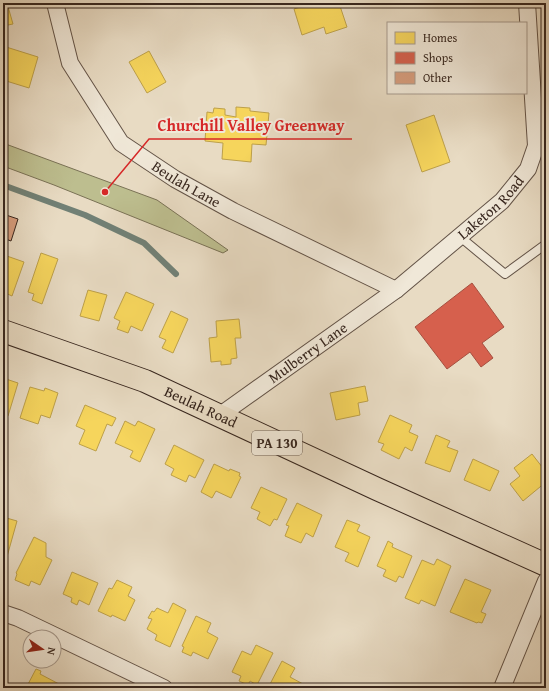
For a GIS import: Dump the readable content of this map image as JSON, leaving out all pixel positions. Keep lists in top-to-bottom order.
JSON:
{
  "streets": {
    "main road": ["Beulah Road", "PA 130"],
    "street": ["Beulah Lane", "Laketon Road", "Mulberry Lane"]
  },
  "crossings": [
    ["Beulah Lane", "Laketon Road"],
    ["Beulah Lane", "Mulberry Lane"],
    ["Laketon Road", "Mulberry Lane"],
    ["Mulberry Lane", "Beulah Road"]
  ],
  "places": ["Churchill Valley Greenway"],
  "legend": ["Homes", "Shops", "Other"],
  "north": "right"
}
